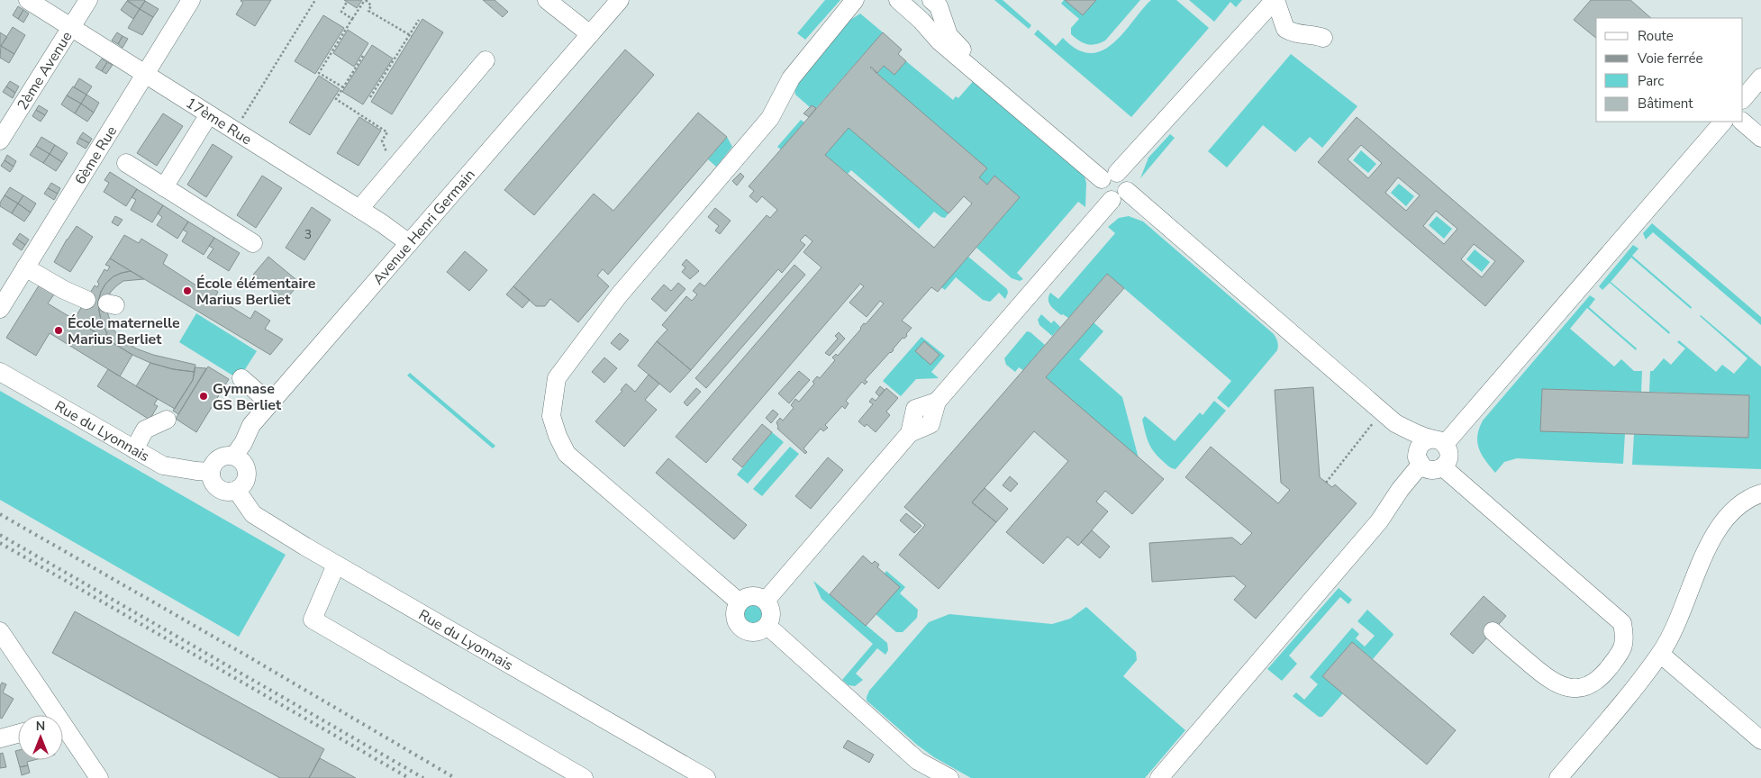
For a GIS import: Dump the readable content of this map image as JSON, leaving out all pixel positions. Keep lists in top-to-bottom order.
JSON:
{
  "streets": {
    "street": [
      "2ème Avenue",
      "17ème Rue",
      "6ème Rue",
      "Avenue Henri Germain",
      "Rue du Lyonnais"
    ]
  },
  "crossings": [
    ["2ème Avenue", "17ème Rue"],
    ["17ème Rue", "6ème Rue"],
    ["17ème Rue", "Avenue Henri Germain"],
    ["Avenue Henri Germain", "Rue du Lyonnais"]
  ],
  "places": ["École élémentaire Marius Berliet", "École maternelle Marius Berliet", "Gymnase GS Berliet"],
  "house_numbers": ["3"],
  "legend": [
    "Route",
    "Voie ferrée",
    "Parc",
    "Bâtiment"
  ],
  "north": "top"
}
